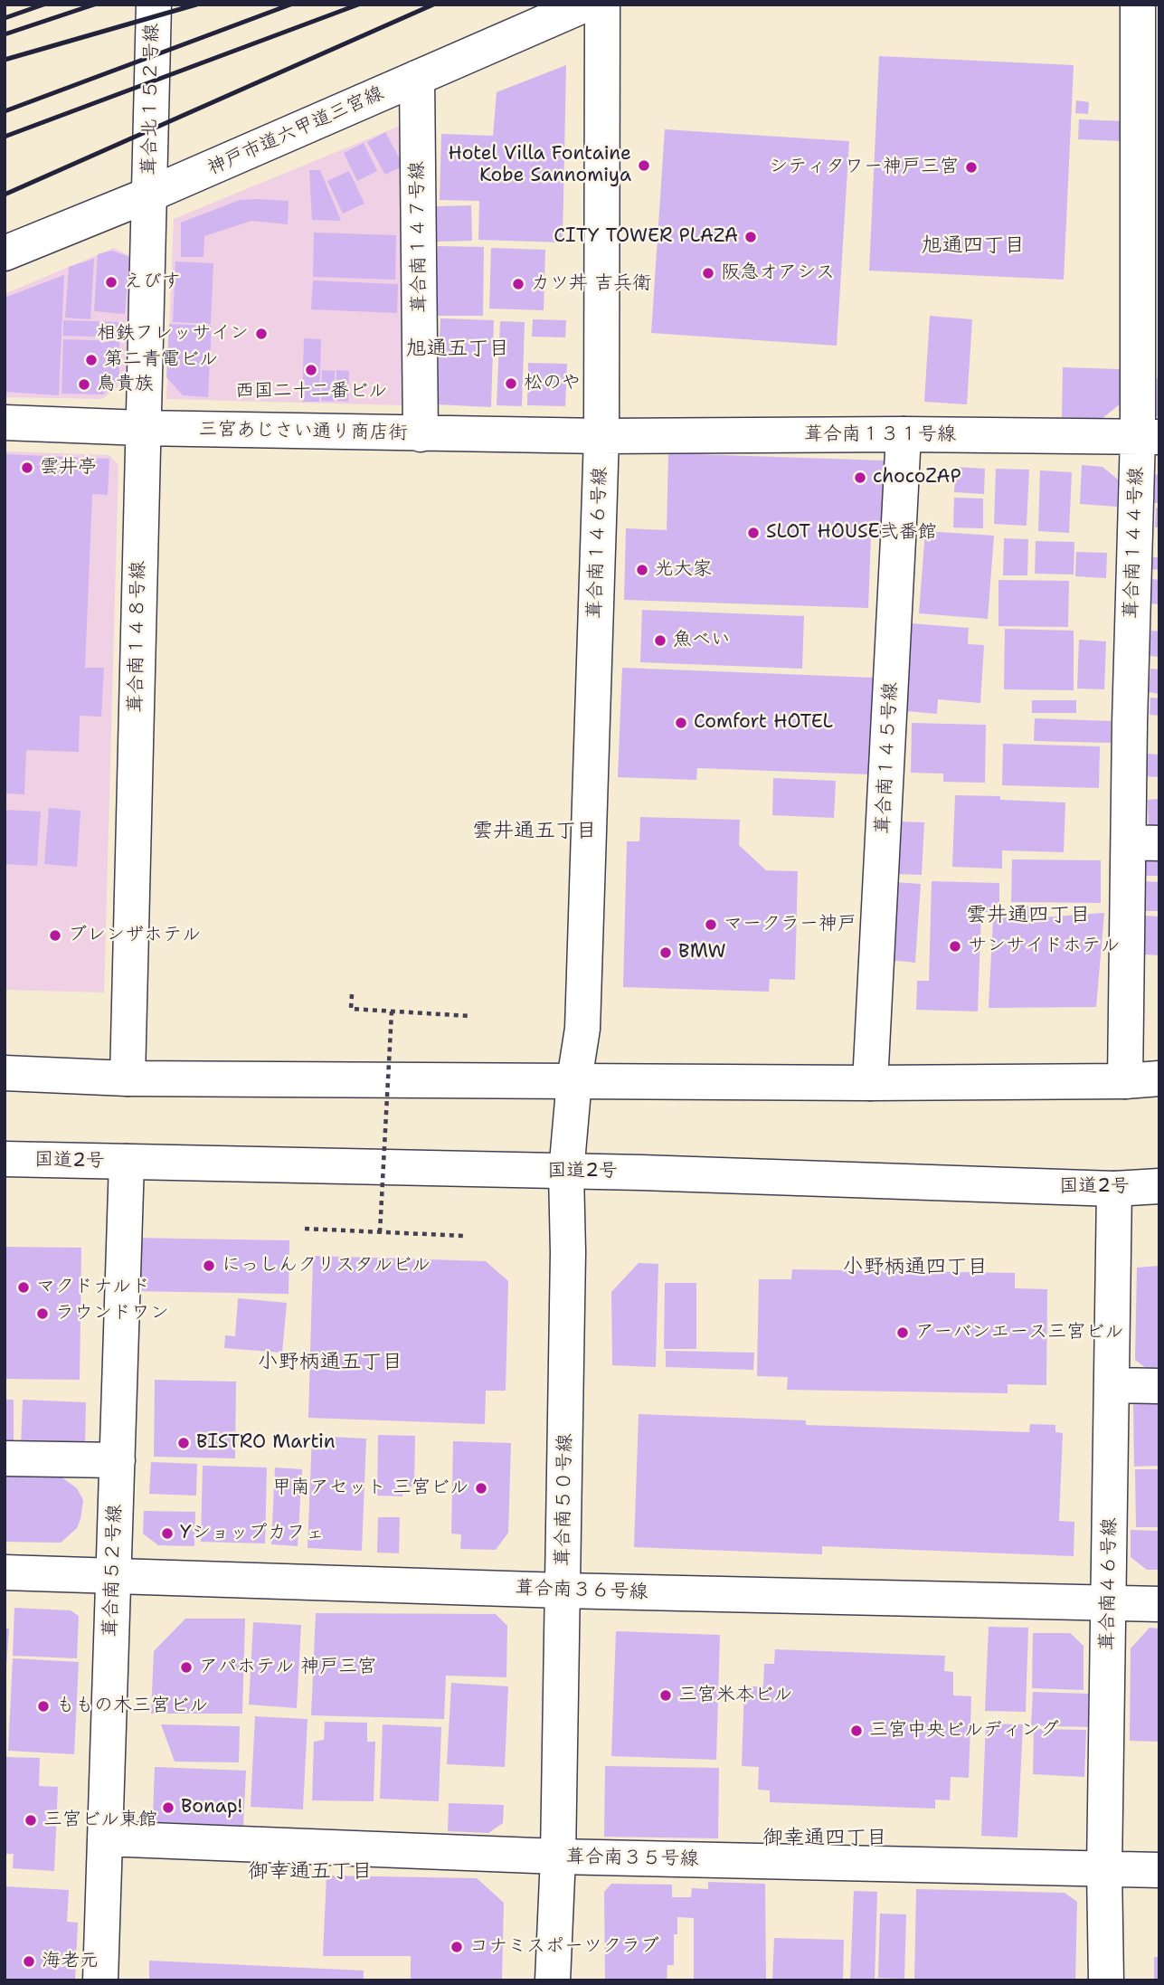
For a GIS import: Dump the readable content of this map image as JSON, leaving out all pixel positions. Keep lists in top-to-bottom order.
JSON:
{
  "streets": {
    "main road": [
      "葺合北１５２号線",
      "神戸市道六甲道三宮線",
      "葺合南１４７号線",
      "三宮あじさい通り商店街",
      "葺合南１３１号線",
      "葺合南１４６号線",
      "葺合南１４４号線",
      "葺合南１４８号線",
      "葺合南１４５号線",
      "国道2号",
      "葺合南５０号線",
      "葺合南５２号線",
      "葺合南４６号線",
      "葺合南３６号線",
      "葺合南３５号線"
    ]
  },
  "crossings": [
    ["葺合北１５２号線", "神戸市道六甲道三宮線"],
    ["葺合北１５２号線", "葺合南１４８号線"],
    ["神戸市道六甲道三宮線", "葺合南１４７号線"],
    ["神戸市道六甲道三宮線", "葺合南１４８号線"],
    ["葺合南１４７号線", "三宮あじさい通り商店街"],
    ["三宮あじさい通り商店街", "葺合南１３１号線"],
    ["三宮あじさい通り商店街", "葺合南１４６号線"],
    ["三宮あじさい通り商店街", "葺合南１４８号線"],
    ["葺合南１３１号線", "葺合南１４６号線"],
    ["葺合南１３１号線", "葺合南１４４号線"],
    ["葺合南１３１号線", "葺合南１４５号線"],
    ["葺合南１４６号線", "国道2号"],
    ["葺合南１４６号線", "葺合南５０号線"],
    ["国道2号", "葺合南５０号線"],
    ["国道2号", "葺合南５２号線"],
    ["国道2号", "葺合南４６号線"],
    ["葺合南５０号線", "葺合南３６号線"],
    ["葺合南５０号線", "葺合南３５号線"],
    ["葺合南５２号線", "葺合南３６号線"],
    ["葺合南５２号線", "葺合南３５号線"],
    ["葺合南４６号線", "葺合南３６号線"],
    ["葺合南４６号線", "葺合南３５号線"]
  ],
  "districts": [
    "旭通四丁目",
    "旭通五丁目",
    "雲井通五丁目",
    "雲井通四丁目",
    "小野柄通四丁目",
    "小野柄通五丁目",
    "御幸通四丁目",
    "御幸通五丁目"
  ],
  "places": [
    "Hotel Villa Fontaine Kobe Sannomiya",
    "シティタワー神戸三宮",
    "CITY TOWER PLAZA",
    "阪急オアシス",
    "えびす",
    "カツ丼 吉兵衛",
    "相鉄フレッサイン",
    "第二青電ビル",
    "西国二十二番ビル",
    "松のや",
    "鳥貴族",
    "雲井亭",
    "chocoZAP",
    "SLOT HOUSE弐番館",
    "光大家",
    "魚べい",
    "Comfort HOTEL",
    "マークラー神戸",
    "ブレンザホテル",
    "サンサイドホテル",
    "BMW",
    "にっしんクリスタルビル",
    "マクドナルド",
    "ラウンドワン",
    "アーバンエース三宮ビル",
    "BISTRO Martin",
    "甲南アセット 三宮ビル",
    "Yショップカフェ",
    "アパホテル 神戸三宮",
    "三宮米本ビル",
    "ももの木三宮ビル",
    "三宮中央ビルディング",
    "Bonap!",
    "三宮ビル東館",
    "コナミスポーツクラブ",
    "海老元"
  ]
}
